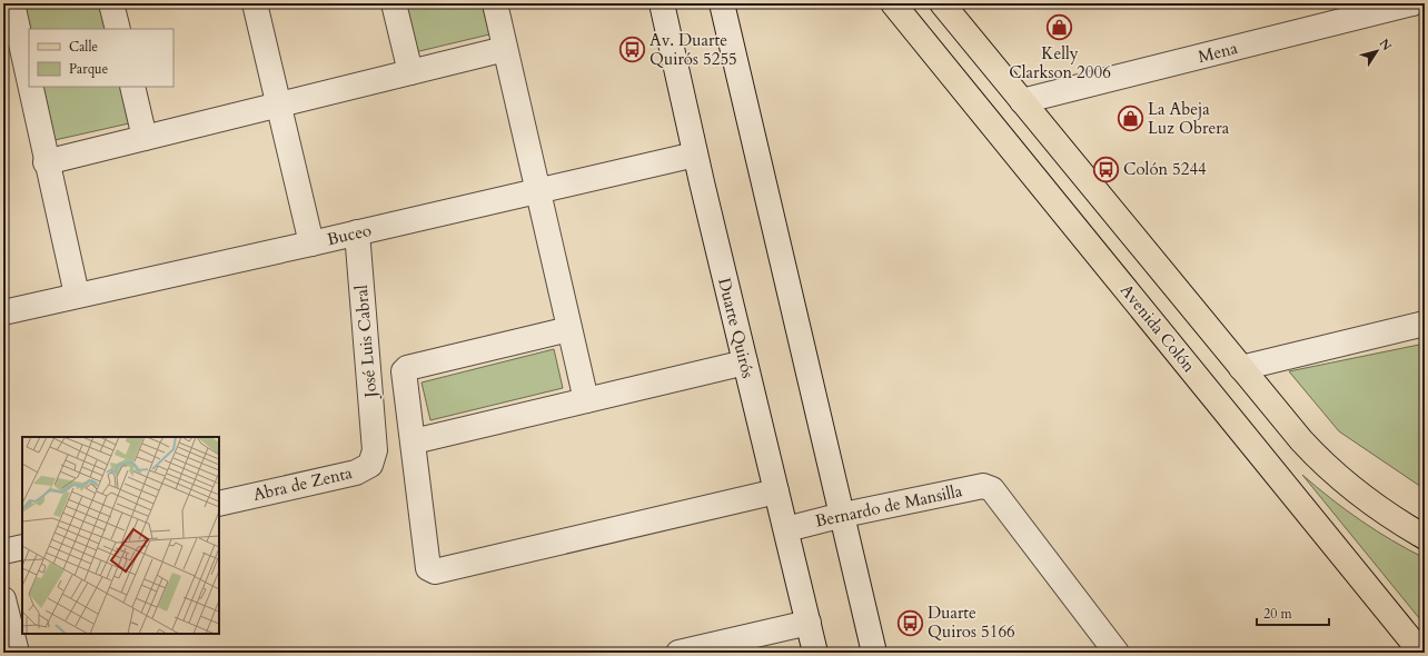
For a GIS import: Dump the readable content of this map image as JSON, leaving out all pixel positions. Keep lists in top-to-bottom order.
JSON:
{
  "streets": {
    "main road": ["Avenida Colón"],
    "street": [
      "Mena",
      "Buceo",
      "Duarte Quirós",
      "José Luis Cabral",
      "Abra de Zenta",
      "Bernardo de Mansilla"
    ]
  },
  "crossings": [
    ["Buceo", "Duarte Quirós"],
    ["Buceo", "José Luis Cabral"],
    ["Duarte Quirós", "Bernardo de Mansilla"],
    ["José Luis Cabral", "Abra de Zenta"]
  ],
  "places": {
    "shop": ["Kelly Clarkson 2006", "La Abeja Luz Obrera"],
    "bus stop": ["Av. Duarte Quirós 5255", "Colón 5244", "Duarte Quiros 5166"]
  },
  "legend": ["Calle", "Parque"],
  "scale_bar": "20 m",
  "north": "top right"
}
